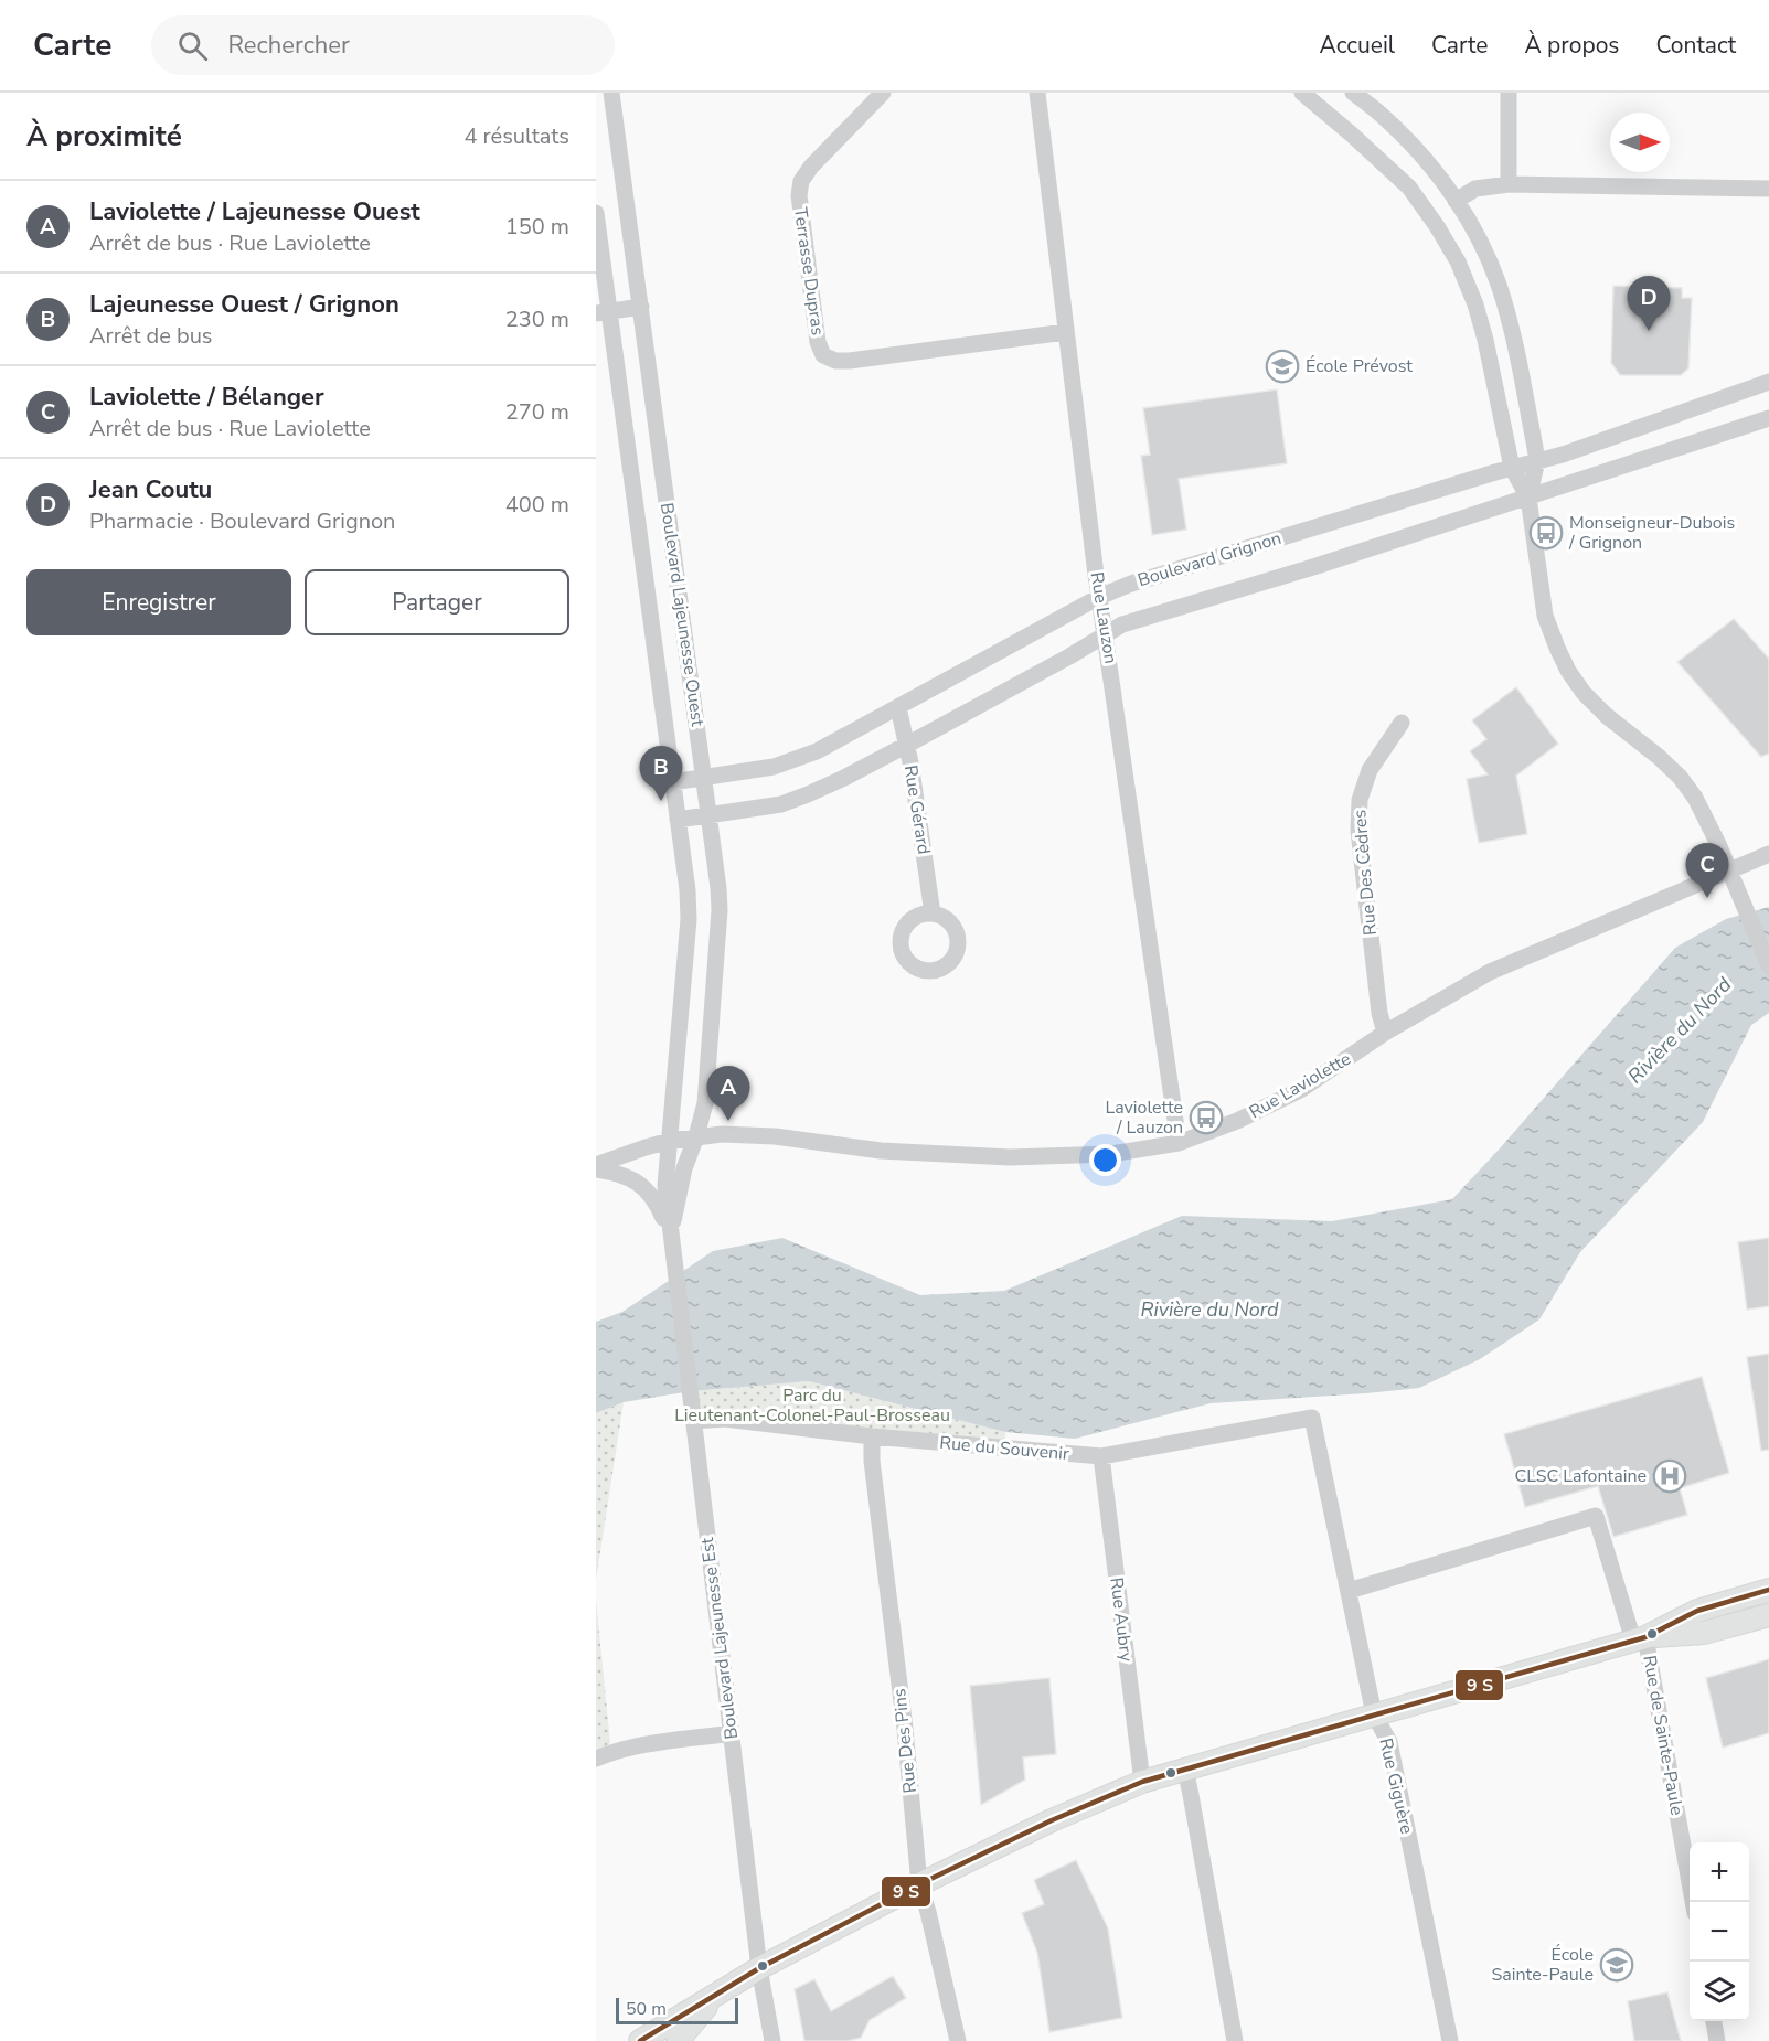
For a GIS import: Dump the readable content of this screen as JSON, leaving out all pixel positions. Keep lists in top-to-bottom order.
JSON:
{
  "streets": {
    "street": [
      "Terrasse Dupras",
      "Boulevard Grignon",
      "Boulevard Lajeunesse Ouest",
      "Rue Lauzon",
      "Rue Gérard",
      "Rue Des Cèdres",
      "Rue Laviolette",
      "Rue du Souvenir",
      "Rue Aubry",
      "Boulevard Lajeunesse Est",
      "Rue de Sainte-Paule",
      "Rue Des Pins",
      "Rue Giguère"
    ]
  },
  "crossings": [
    ["Terrasse Dupras", "Rue Lauzon"],
    ["Boulevard Grignon", "Boulevard Lajeunesse Ouest"],
    ["Boulevard Grignon", "Rue Lauzon"],
    ["Boulevard Grignon", "Rue Gérard"],
    ["Boulevard Lajeunesse Ouest", "Rue Laviolette"],
    ["Boulevard Lajeunesse Ouest", "Boulevard Lajeunesse Est"],
    ["Rue Lauzon", "Rue Laviolette"],
    ["Rue Des Cèdres", "Rue Laviolette"],
    ["Rue Laviolette", "Boulevard Lajeunesse Est"],
    ["Rue du Souvenir", "Rue Aubry"],
    ["Rue du Souvenir", "Boulevard Lajeunesse Est"],
    ["Rue du Souvenir", "Rue Des Pins"],
    ["Rue du Souvenir", "Rue Giguère"],
    ["Rue de Sainte-Paule", "Rue Giguère"]
  ],
  "water": ["Rivière du Nord"],
  "parks": ["Parc du Lieutenant-Colonel-Paul-Brosseau"],
  "places": {
    "school or university": ["École Prévost", "École Sainte-Paule"],
    "bus stop": ["Monseigneur-Dubois / Grignon", "Laviolette / Lauzon"],
    "hospital": ["CLSC Lafontaine"]
  },
  "scale_bar": "50 m",
  "north": "right",
  "page": {
    "header": "Carte",
    "search": "Rechercher",
    "nav": [
      "Accueil",
      "Carte",
      "À propos",
      "Contact"
    ],
    "heading": ["À proximité", "4 résultats"],
    "list": [
      {
        "mark": "A",
        "name": "Laviolette / Lajeunesse Ouest",
        "note": "Arrêt de bus · Rue Laviolette",
        "value": "150 m"
      },
      {
        "mark": "B",
        "name": "Lajeunesse Ouest / Grignon",
        "note": "Arrêt de bus",
        "value": "230 m"
      },
      {
        "mark": "C",
        "name": "Laviolette / Bélanger",
        "note": "Arrêt de bus · Rue Laviolette",
        "value": "270 m"
      },
      {
        "mark": "D",
        "name": "Jean Coutu",
        "note": "Pharmacie · Boulevard Grignon",
        "value": "400 m"
      }
    ],
    "pins": [
      "D",
      "B",
      "C",
      "A"
    ],
    "buttons": ["Enregistrer", "Partager"],
    "map_buttons": ["+", "−"],
    "scale": "50 m"
  }
}
